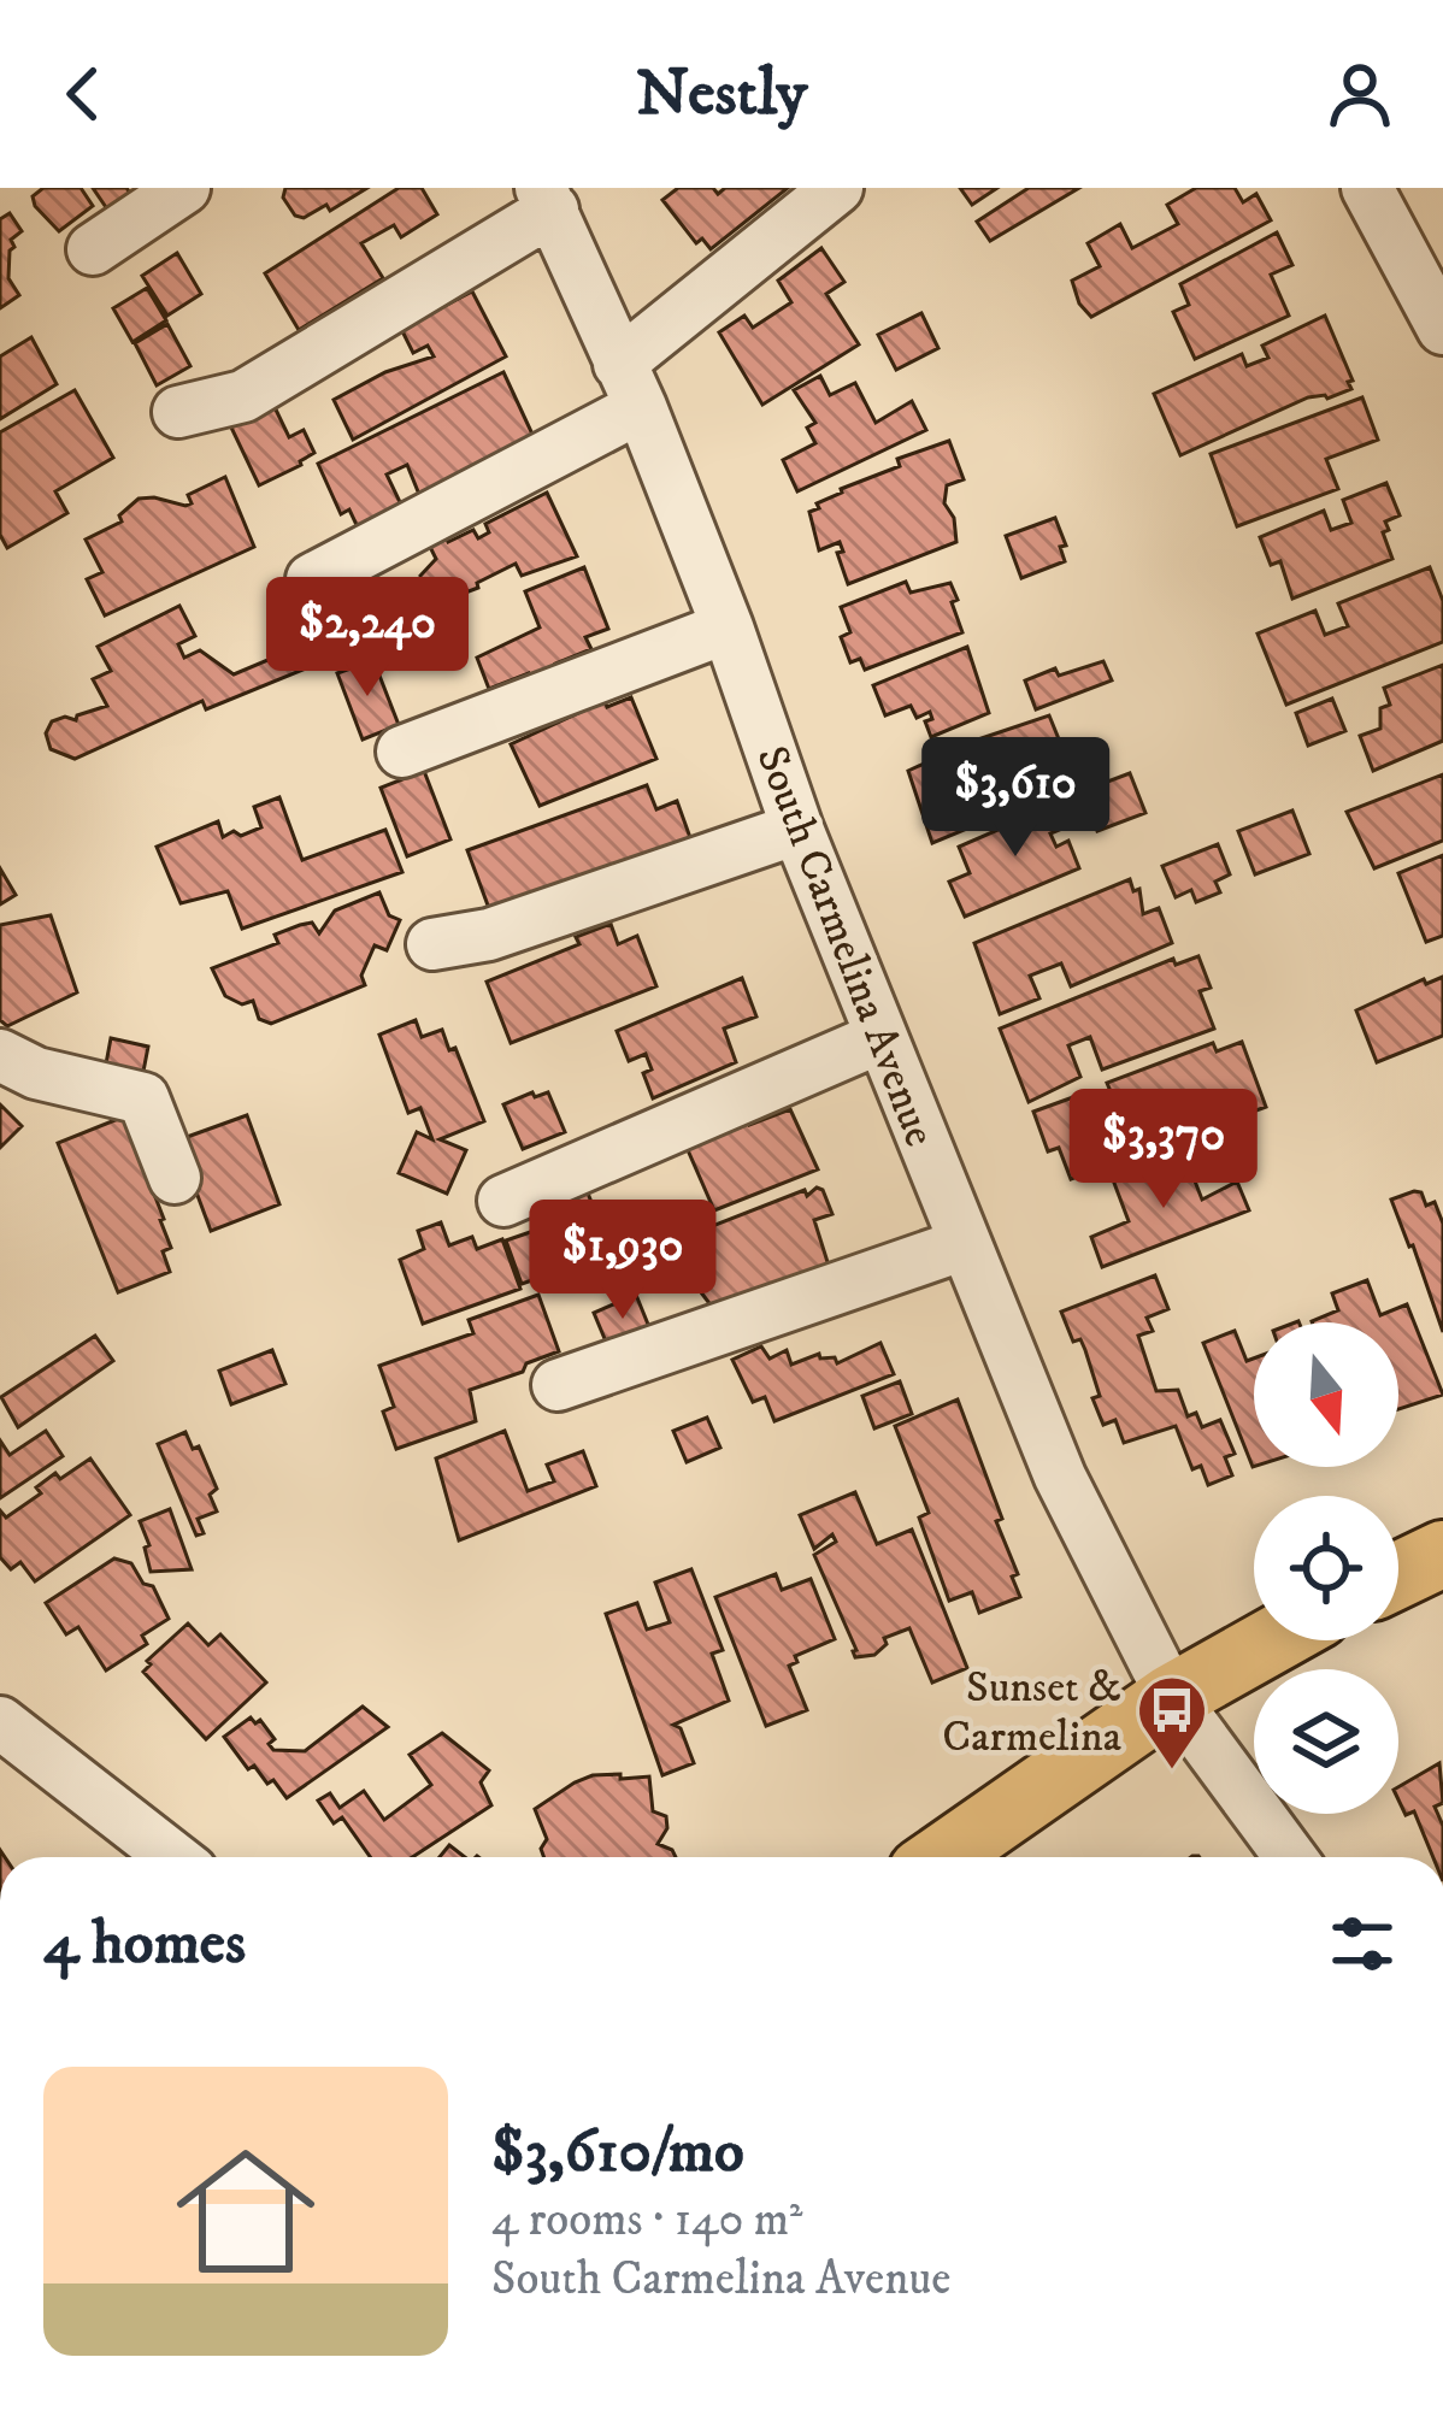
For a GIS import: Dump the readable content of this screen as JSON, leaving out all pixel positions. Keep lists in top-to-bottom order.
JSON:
{
  "streets": {
    "street": ["South Carmelina Avenue"]
  },
  "places": {
    "bus stop": ["Sunset & Carmelina"]
  },
  "north": "bottom",
  "page": {
    "header": "Nestly",
    "price": [
      "$2,240",
      "$3,610",
      "$3,370",
      "$1,930"
    ],
    "heading": "4 homes",
    "list": [
      {
        "name": "$3,610/mo",
        "note": "4 rooms · 140 m² · South Carmelina Avenue"
      }
    ]
  }
}
